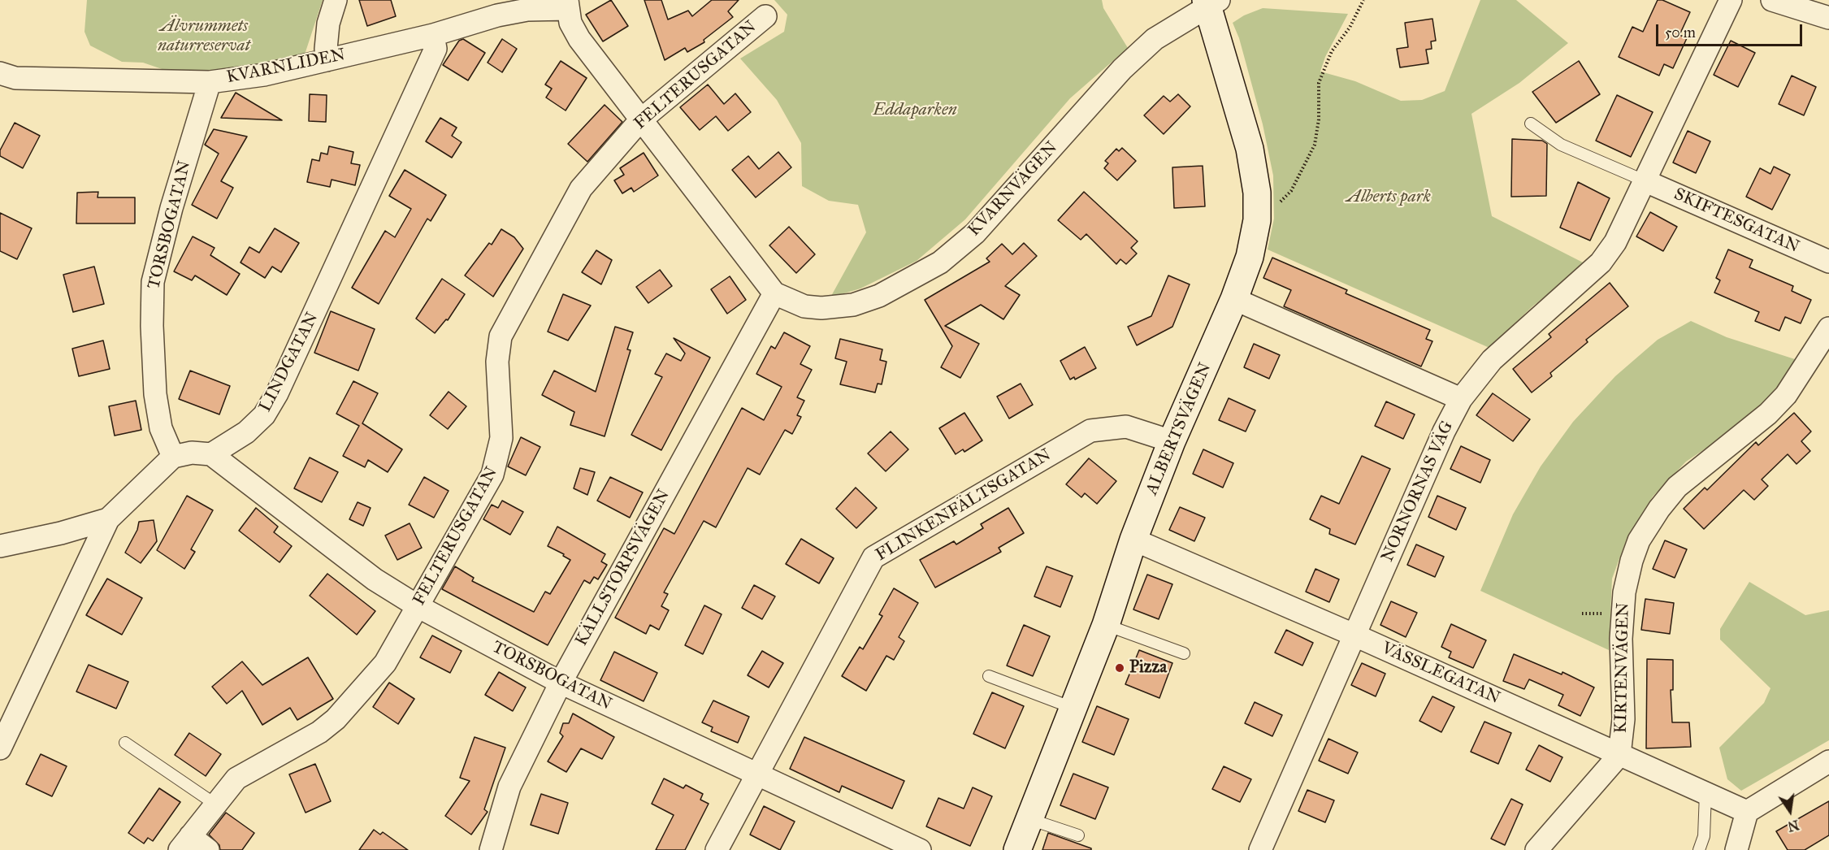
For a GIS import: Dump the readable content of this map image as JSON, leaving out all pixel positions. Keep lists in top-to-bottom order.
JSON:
{
  "streets": {
    "street": [
      "KVARNLIDEN",
      "FELTERUSGATAN",
      "KVARNVÄGEN",
      "SKIFTESGATAN",
      "TORSBOGATAN",
      "LINDGATAN",
      "ALBERTSVÄGEN",
      "NORNORNAS VÄG",
      "FLINKENFÄLTSGATAN",
      "KÄLLSTORPSVÄGEN",
      "KIRTENVÄGEN",
      "VÄSSLEGATAN"
    ]
  },
  "crossings": [
    ["KVARNLIDEN", "TORSBOGATAN"],
    ["KVARNLIDEN", "LINDGATAN"],
    ["FELTERUSGATAN", "TORSBOGATAN"],
    ["KVARNVÄGEN", "ALBERTSVÄGEN"],
    ["KVARNVÄGEN", "KÄLLSTORPSVÄGEN"],
    ["SKIFTESGATAN", "NORNORNAS VÄG"],
    ["TORSBOGATAN", "LINDGATAN"],
    ["TORSBOGATAN", "FLINKENFÄLTSGATAN"],
    ["TORSBOGATAN", "KÄLLSTORPSVÄGEN"],
    ["ALBERTSVÄGEN", "FLINKENFÄLTSGATAN"],
    ["ALBERTSVÄGEN", "VÄSSLEGATAN"],
    ["NORNORNAS VÄG", "VÄSSLEGATAN"],
    ["KIRTENVÄGEN", "VÄSSLEGATAN"]
  ],
  "parks": ["Älvrummets naturreservat", "Eddaparken", "Alberts park"],
  "places": ["Pizza"],
  "scale_bar": "50 m",
  "north": "bottom"
}
